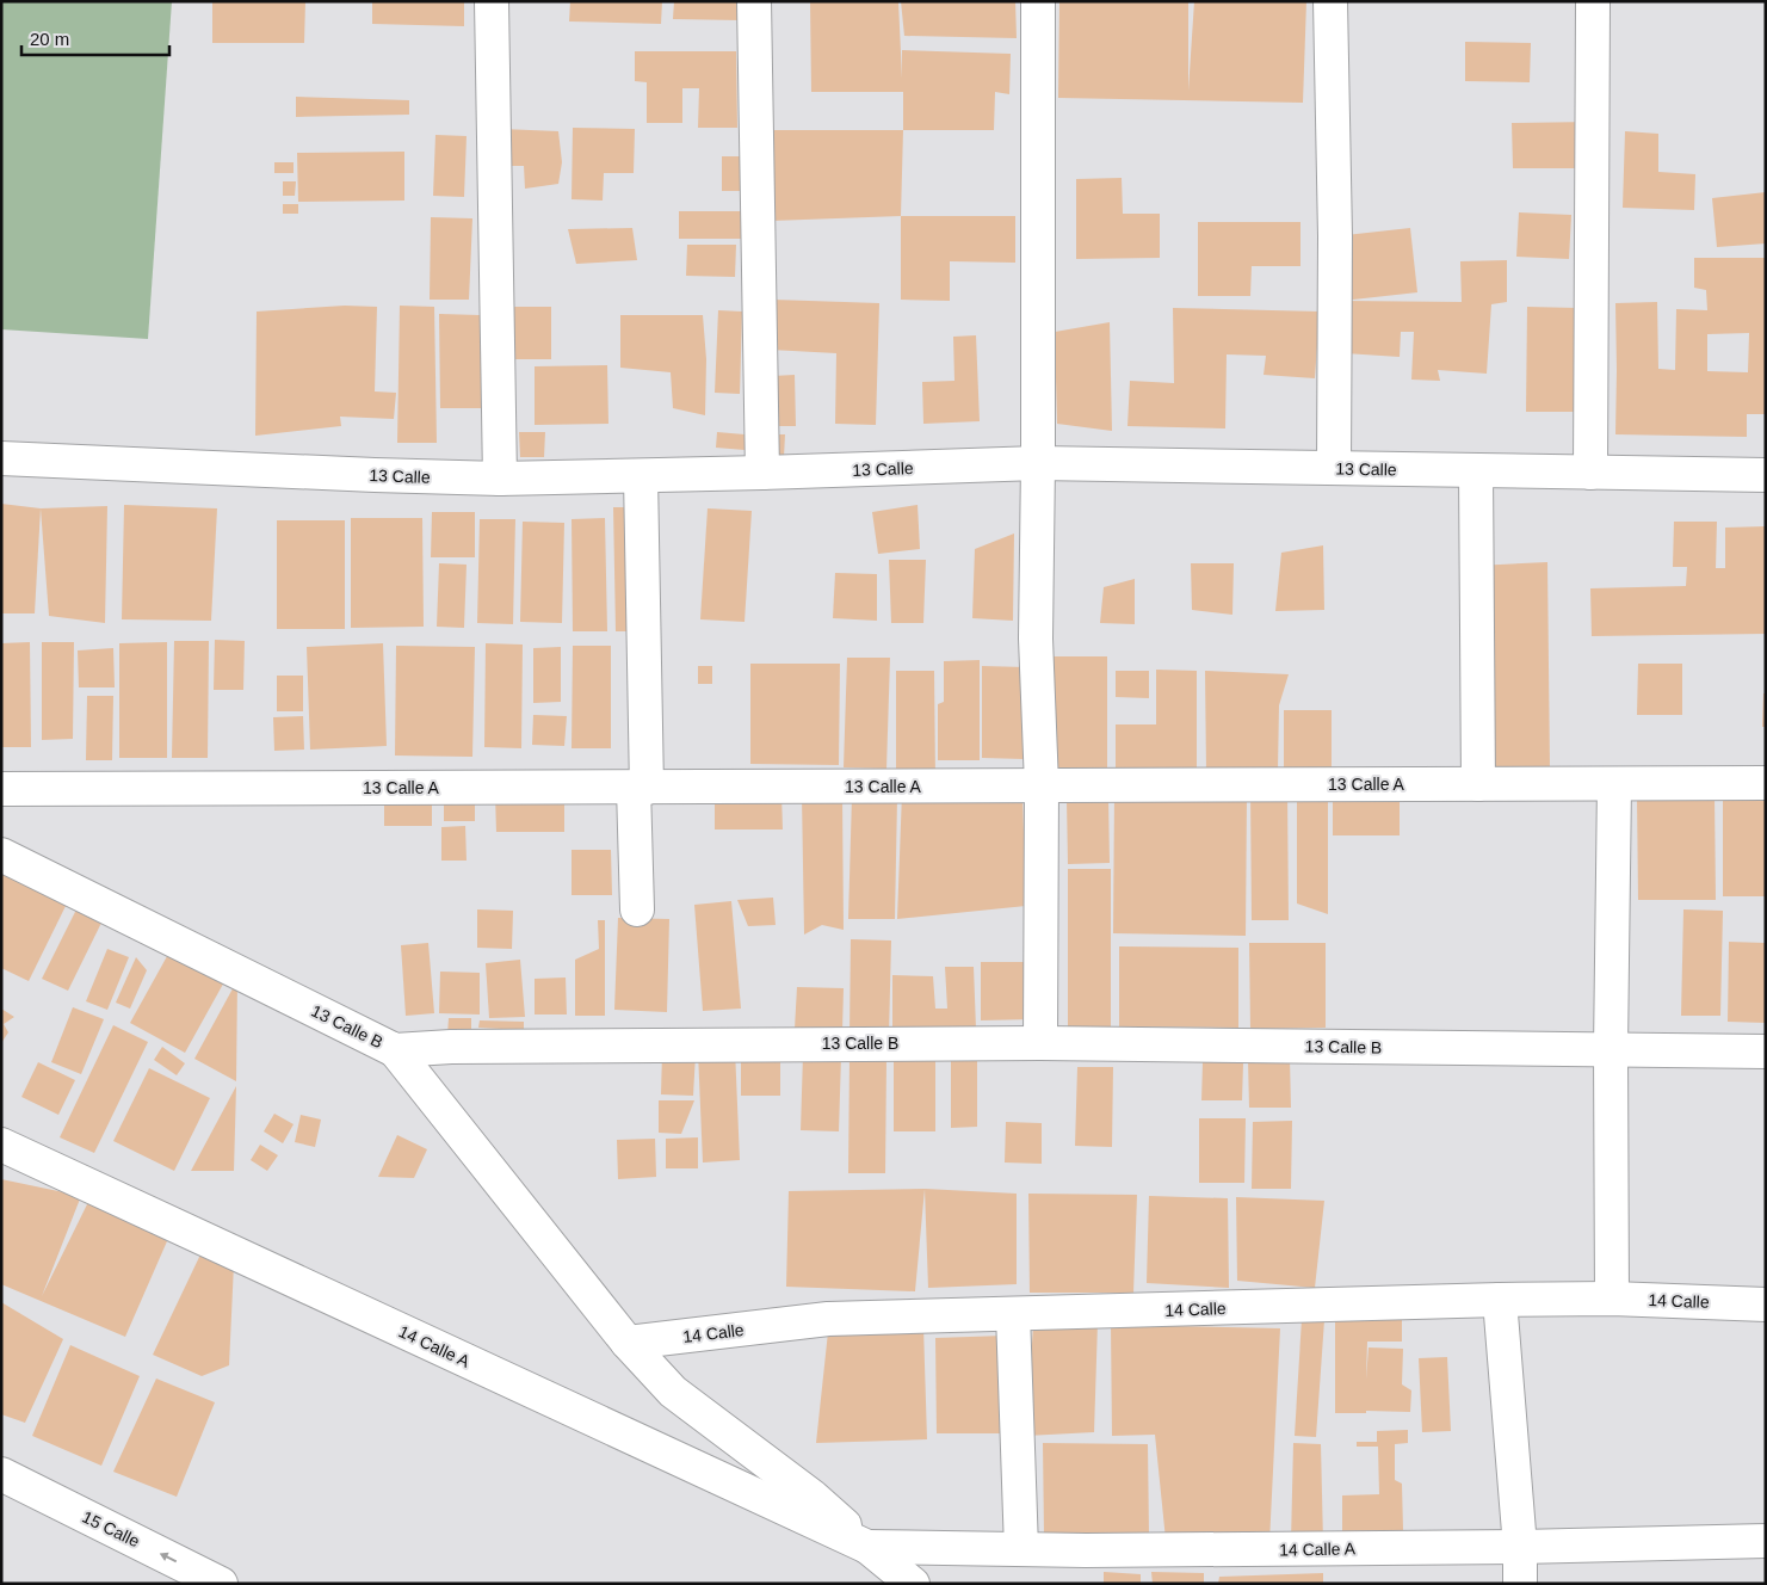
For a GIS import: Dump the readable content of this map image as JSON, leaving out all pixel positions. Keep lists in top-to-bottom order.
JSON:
{
  "streets": {
    "street": [
      "13 Calle",
      "13 Calle A",
      "13 Calle B",
      "14 Calle",
      "14 Calle A",
      "15 Calle"
    ]
  },
  "one_way": ["15 Calle"],
  "scale_bar": "20 m"
}
